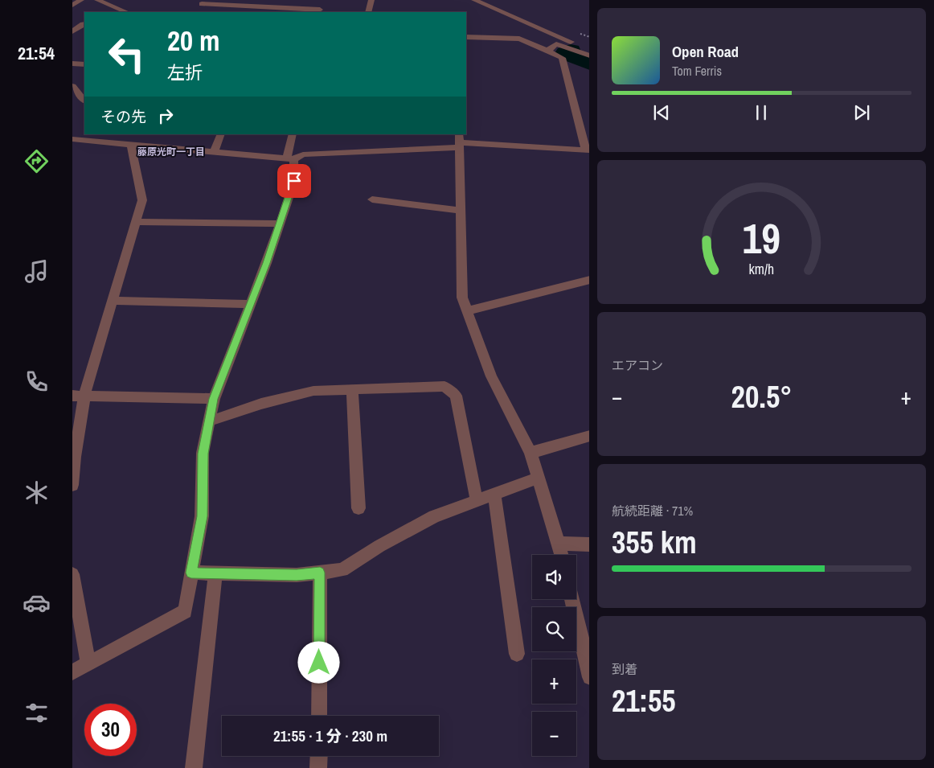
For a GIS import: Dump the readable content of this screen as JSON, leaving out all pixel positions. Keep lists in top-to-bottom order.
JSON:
{
  "districts": ["藤原光町一丁目"],
  "page": {
    "tabs": "21:54",
    "turn": ["20 m", "左折"],
    "song": ["Open Road", "Tom Ferris"],
    "then": "その先",
    "tile": [
      "エアコン",
      ["航続距離 · 71%", "355 km"],
      ["到着", "21:55"]
    ],
    "heat": ["−", "20.5°", "+"],
    "map_buttons": ["+", "−"],
    "limit": "30",
    "trip": "21:55 · 1 分 · 230 m",
    "gauge": ["19", "km/h"]
  }
}
